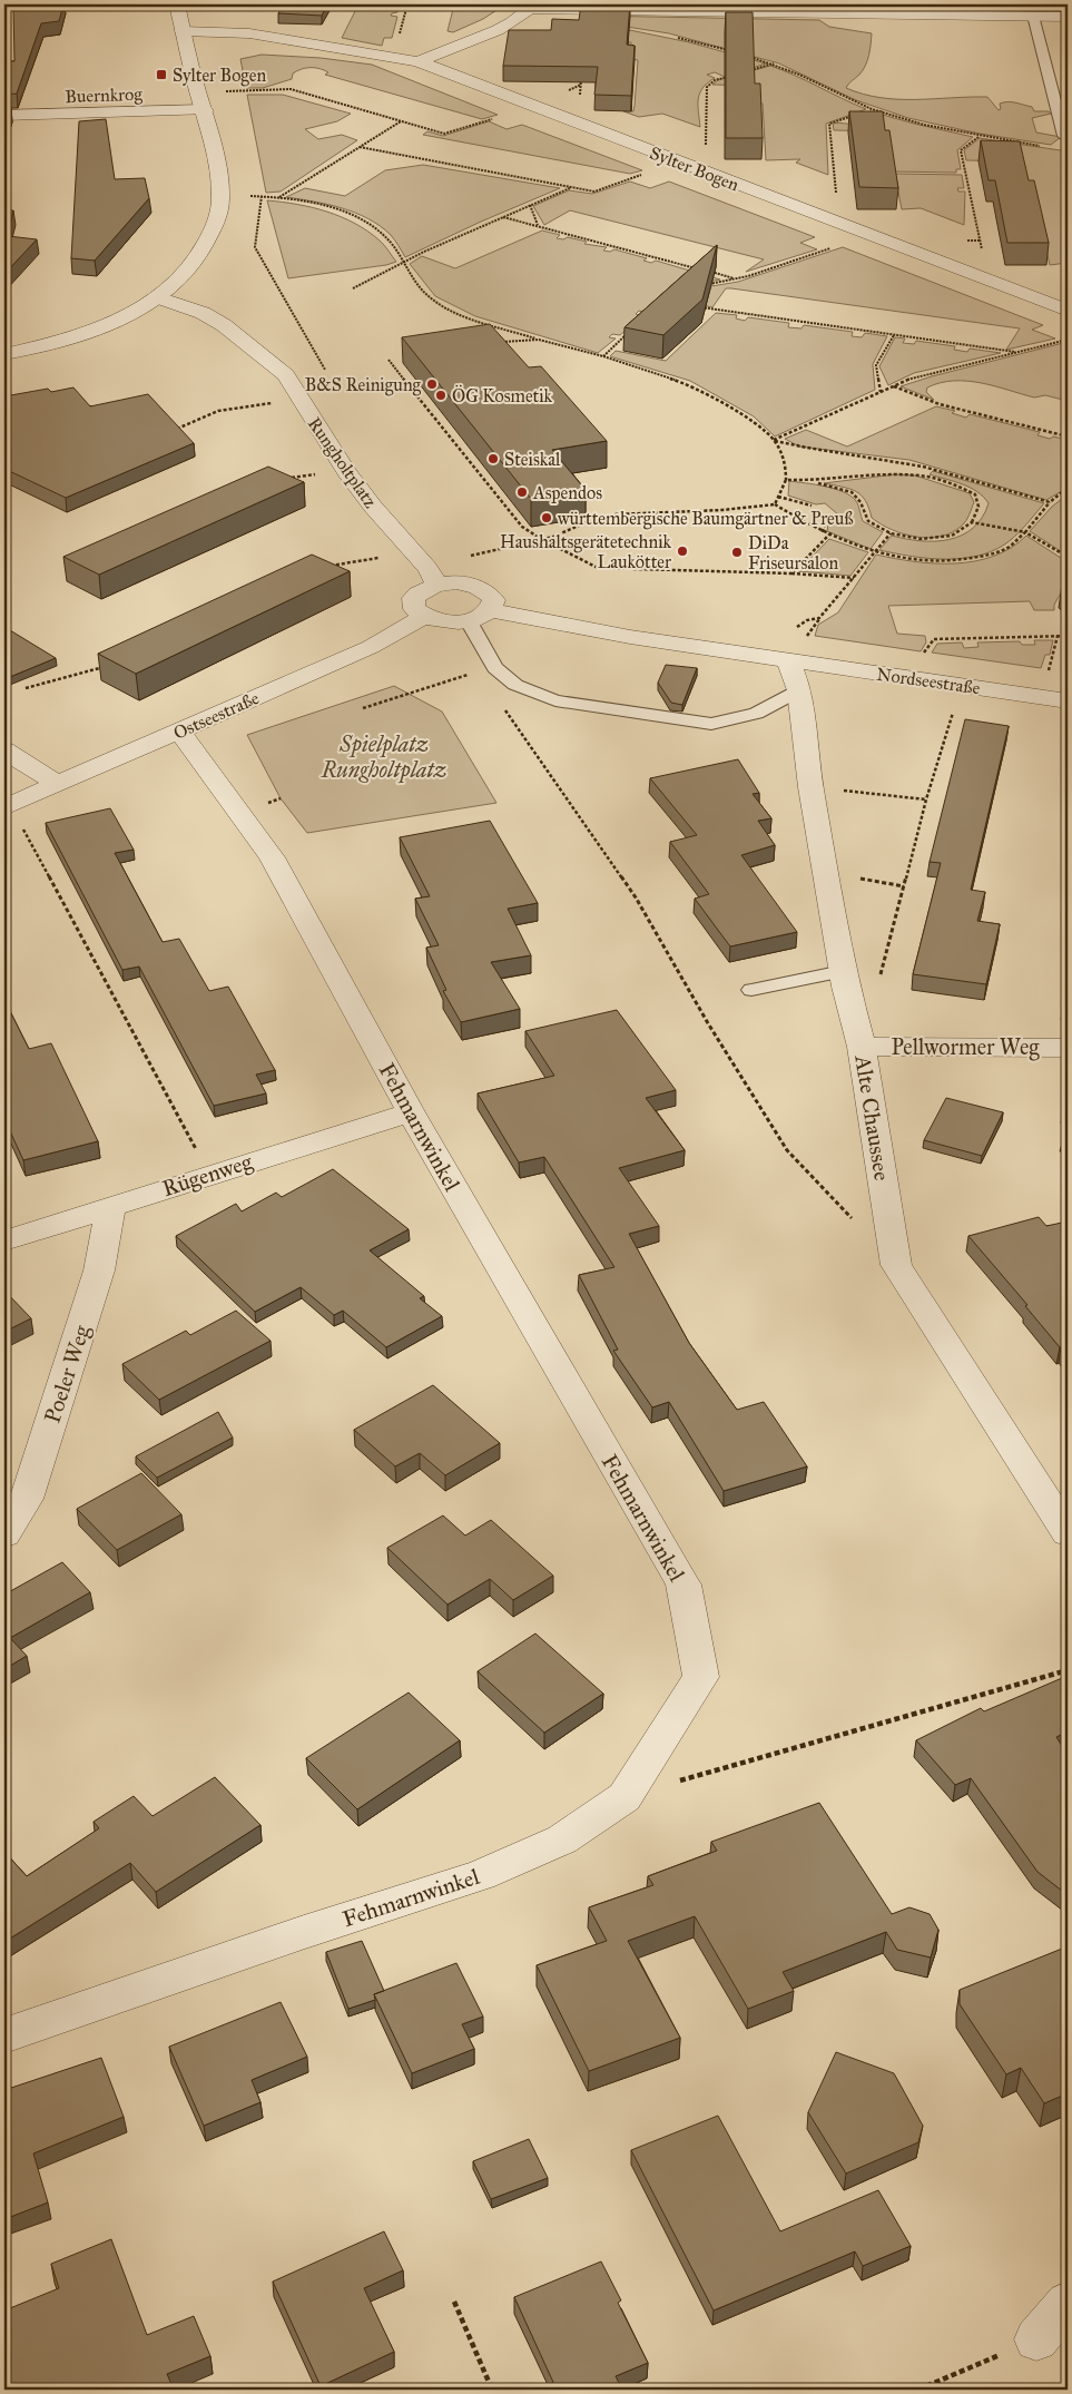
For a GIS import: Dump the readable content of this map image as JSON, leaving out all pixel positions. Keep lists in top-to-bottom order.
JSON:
{
  "streets": {
    "street": [
      "Buernkrog",
      "Sylter Bogen",
      "Rungholtplatz",
      "Nordseestraße",
      "Ostseestraße",
      "Pellwormer Weg",
      "Alte Chaussee",
      "Fehmarnwinkel",
      "Rügenweg",
      "Poeler Weg"
    ]
  },
  "crossings": [
    ["Nordseestraße", "Alte Chaussee"],
    ["Ostseestraße", "Fehmarnwinkel"],
    ["Pellwormer Weg", "Alte Chaussee"],
    ["Fehmarnwinkel", "Rügenweg"],
    ["Rügenweg", "Poeler Weg"]
  ],
  "parks": ["Spielplatz Rungholtplatz"],
  "places": {
    "transit": ["Sylter Bogen"],
    "other": [
      "B&S Reinigung",
      "ÖG Kosmetik",
      "Steiskal",
      "Aspendos",
      "württembergische Baumgärtner & Preuß",
      "Haushaltsgerätetechnik Laukötter",
      "DiDa Friseursalon"
    ]
  }
}
